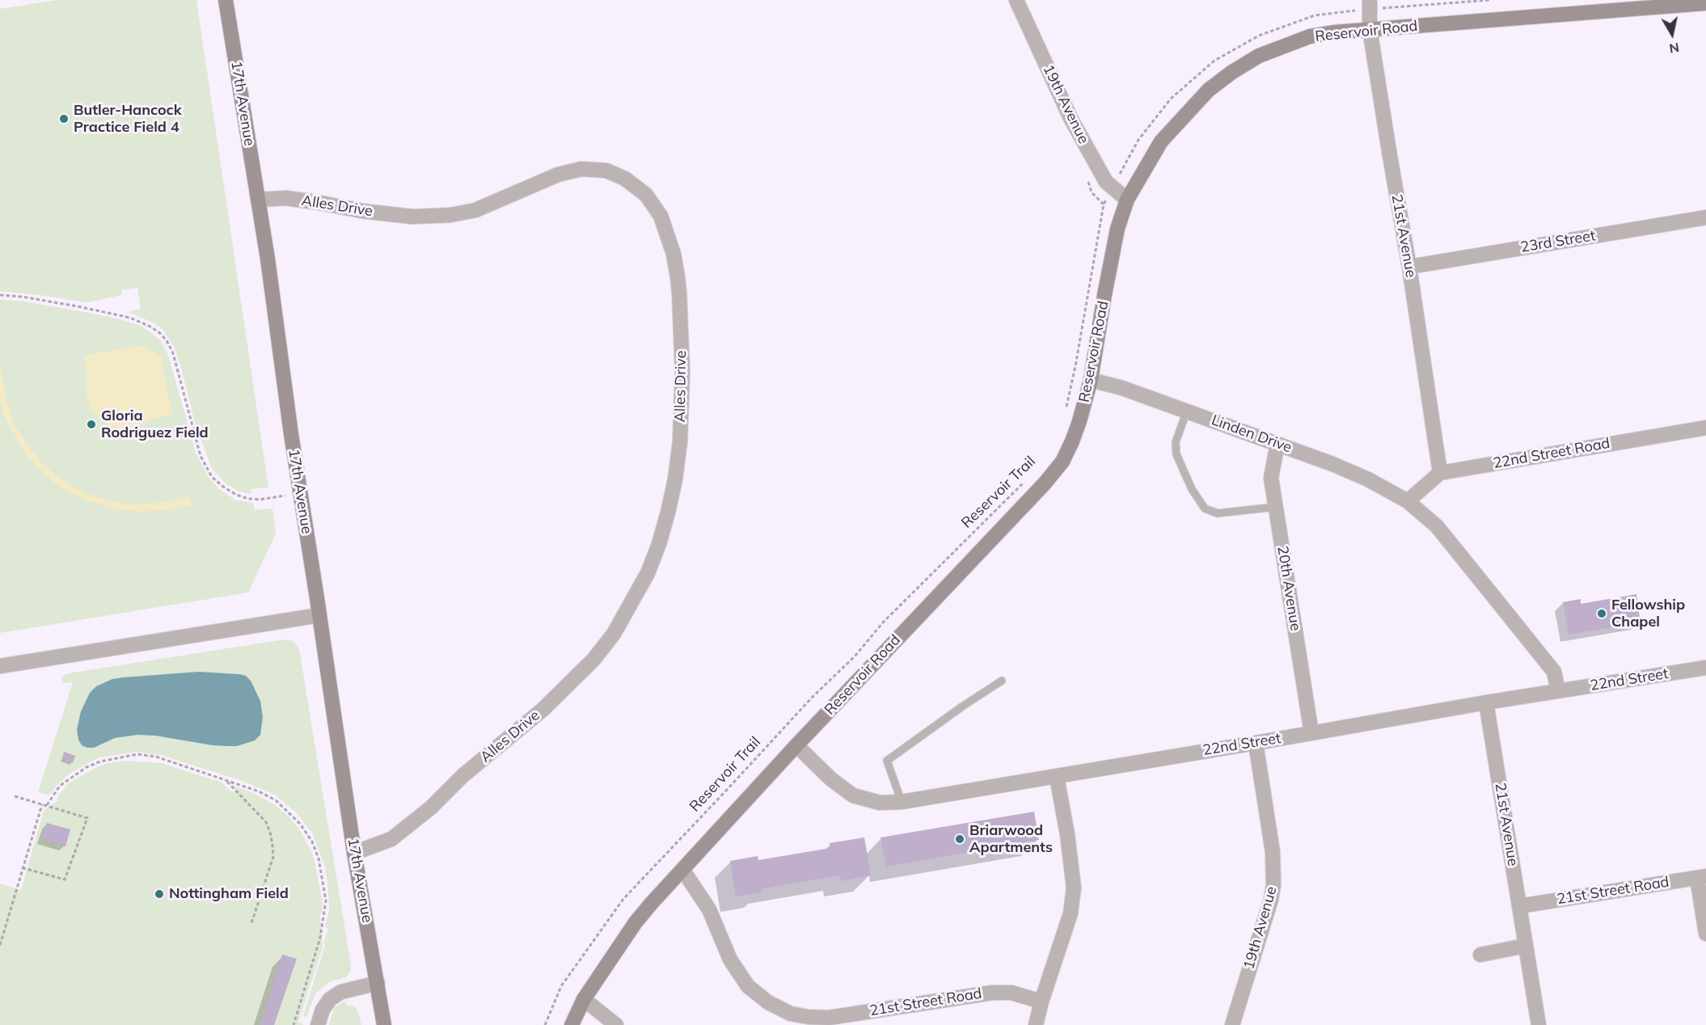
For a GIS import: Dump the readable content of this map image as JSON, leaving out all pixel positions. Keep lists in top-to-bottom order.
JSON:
{
  "streets": {
    "street": [
      "Reservoir Road",
      "17th Avenue",
      "19th Avenue",
      "Alles Drive",
      "21st Avenue",
      "23rd Street",
      "Linden Drive",
      "22nd Street Road",
      "20th Avenue",
      "22nd Street",
      "21st Street Road"
    ],
    "path": ["Reservoir Trail"]
  },
  "crossings": [
    ["Reservoir Road", "19th Avenue"],
    ["Reservoir Road", "21st Avenue"],
    ["Reservoir Road", "Linden Drive"],
    ["Reservoir Road", "22nd Street"],
    ["Reservoir Road", "21st Street Road"],
    ["17th Avenue", "Alles Drive"],
    ["19th Avenue", "22nd Street"],
    ["21st Avenue", "23rd Street"],
    ["21st Avenue", "22nd Street Road"],
    ["21st Avenue", "22nd Street"],
    ["21st Avenue", "21st Street Road"],
    ["Linden Drive", "20th Avenue"],
    ["20th Avenue", "22nd Street"]
  ],
  "places": [
    "Butler-Hancock Practice Field 4",
    "Gloria Rodriguez Field",
    "Fellowship Chapel",
    "Briarwood Apartments",
    "Nottingham Field"
  ],
  "north": "bottom"
}
